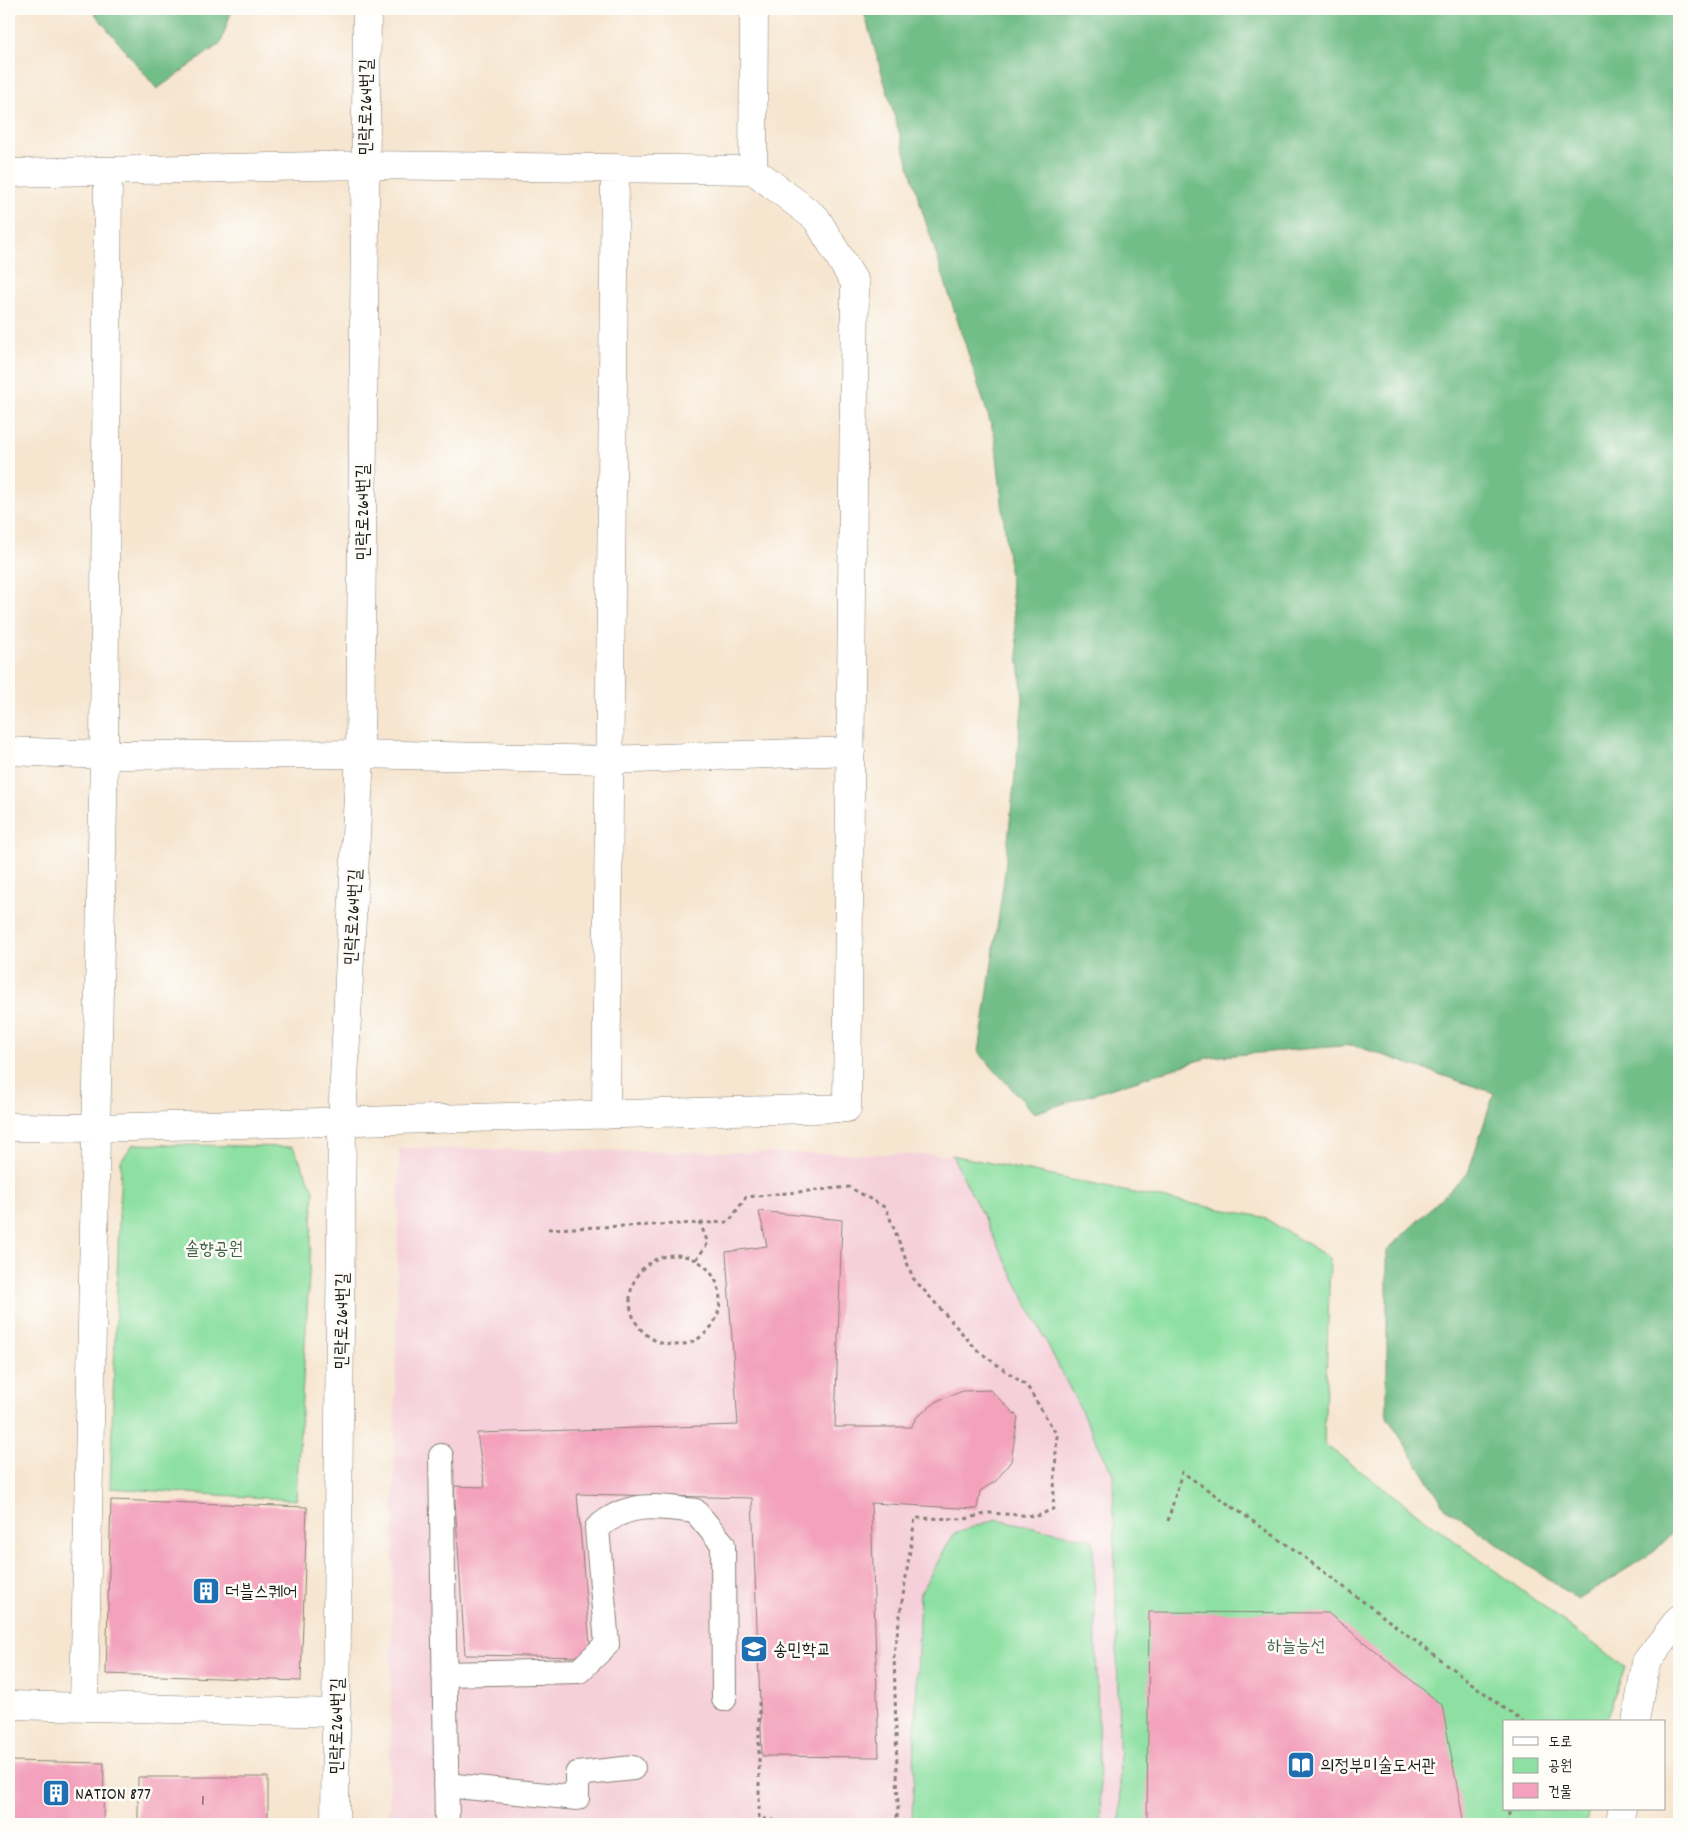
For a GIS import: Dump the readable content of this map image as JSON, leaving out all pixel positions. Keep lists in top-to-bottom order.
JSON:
{
  "streets": {
    "street": ["민락로264번길"]
  },
  "parks": ["솔향공원", "하늘능선"],
  "places": {
    "building": ["더블스퀘어", "NATION 877"],
    "school or university": ["송민학교"],
    "library": ["의정부미술도서관"]
  },
  "house_numbers": ["1"],
  "legend": ["도로", "공원", "건물"]
}
